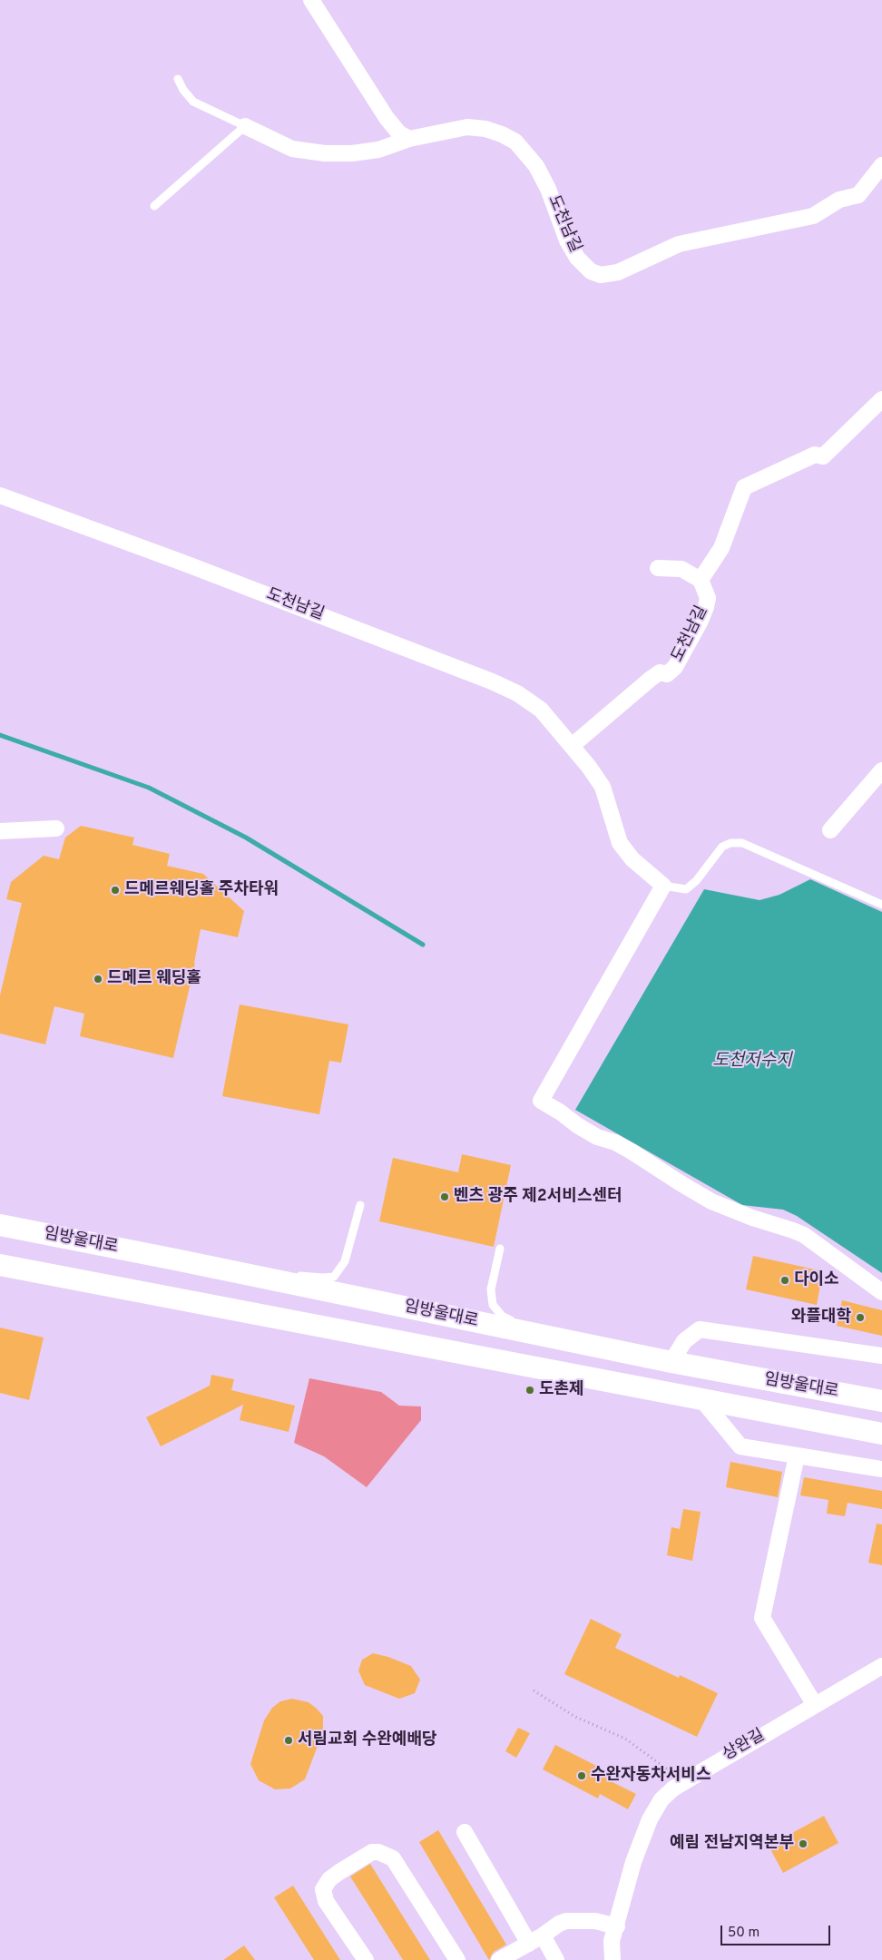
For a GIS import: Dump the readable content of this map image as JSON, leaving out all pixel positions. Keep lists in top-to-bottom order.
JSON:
{
  "streets": {
    "main road": ["임방울대로"],
    "street": ["도천남길", "상완길"]
  },
  "water": ["도천저수지"],
  "places": [
    "드메르웨딩홀 주차타워",
    "드메르 웨딩홀",
    "벤츠 광주 제2서비스센터",
    "다이소",
    "와플대학",
    "도촌제",
    "서림교회 수완예배당",
    "수완자동차서비스",
    "예림 전남지역본부"
  ],
  "scale_bar": "50 m"
}
